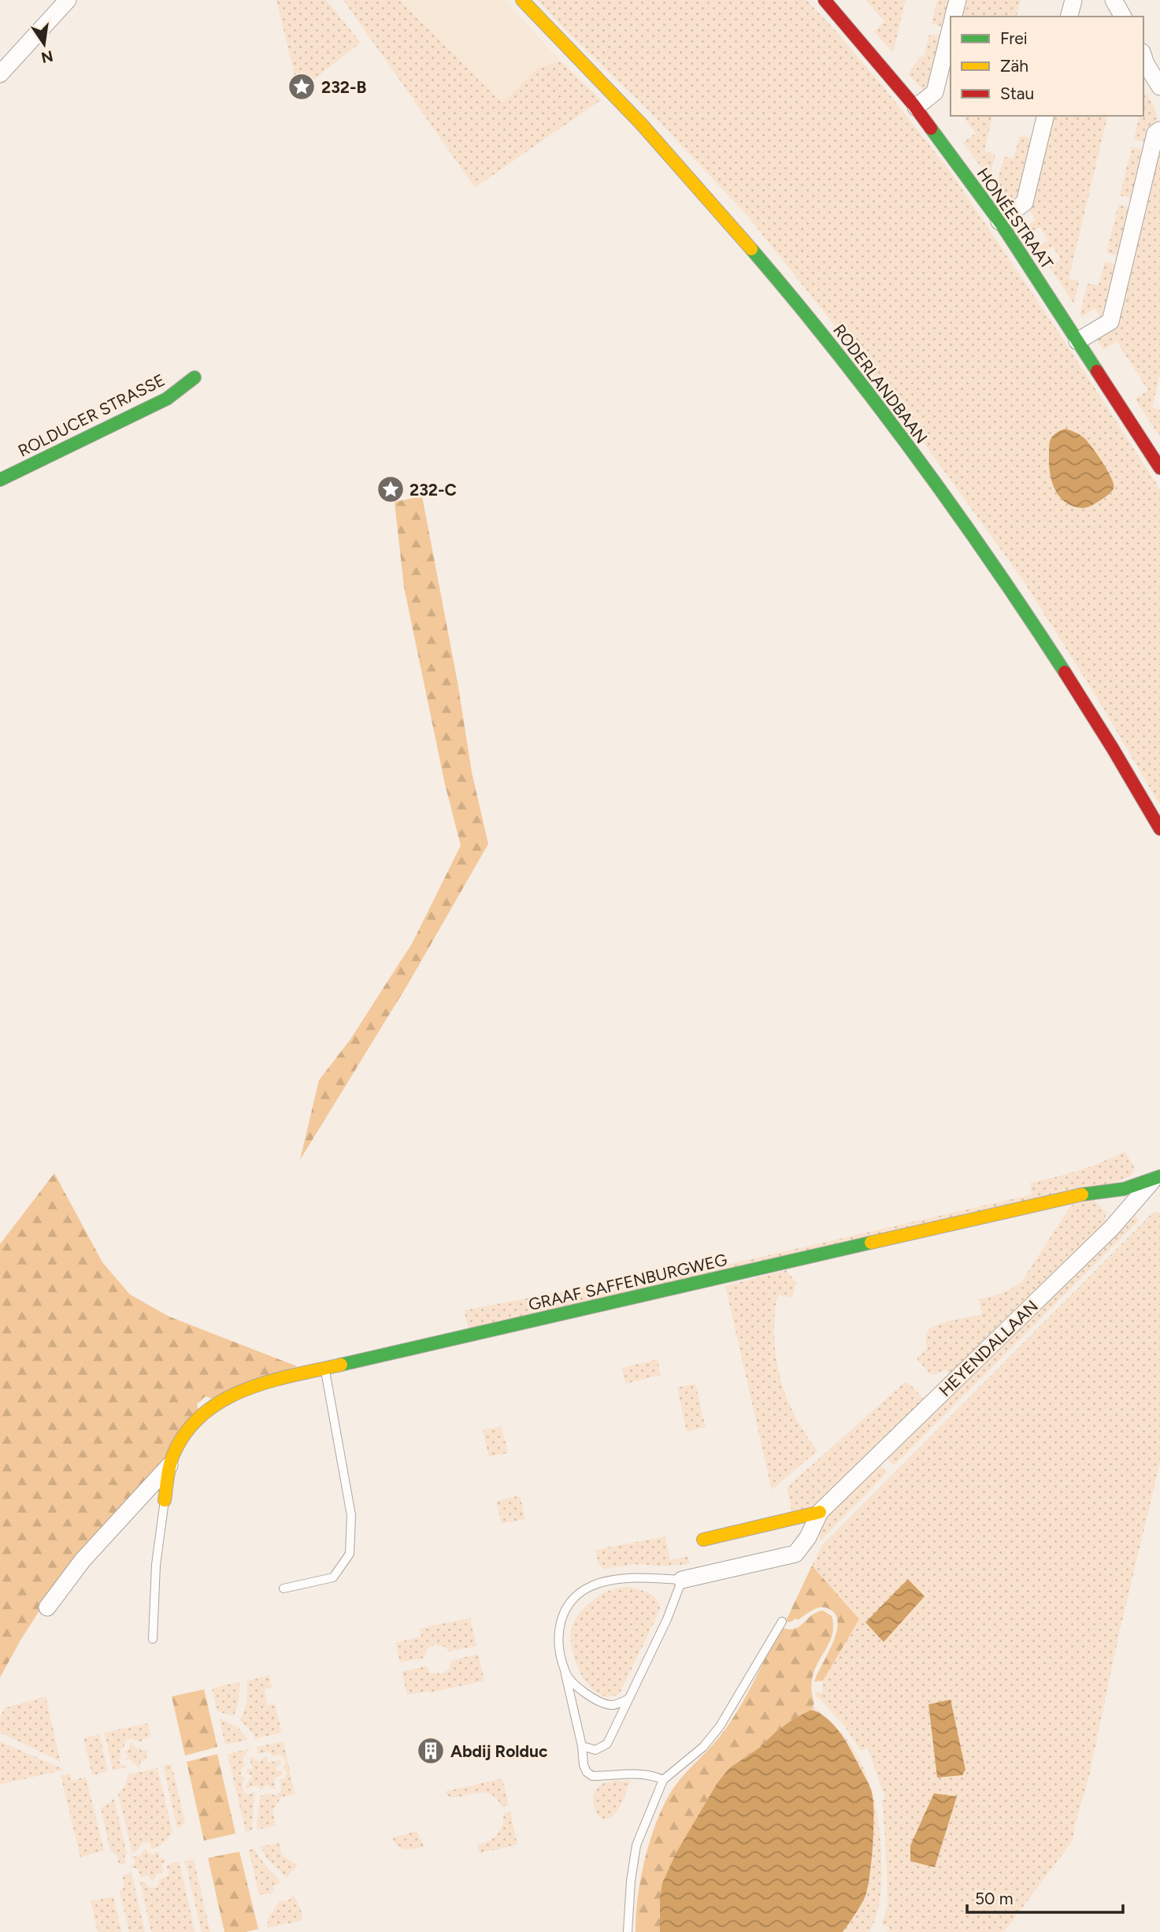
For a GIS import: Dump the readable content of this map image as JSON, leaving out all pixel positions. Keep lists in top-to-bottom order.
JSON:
{
  "streets": {
    "street": [
      "HONÉESTRAAT",
      "RODERLANDBAAN",
      "ROLDUCER STRASSE",
      "GRAAF SAFFENBURGWEG",
      "HEYENDALLAAN"
    ]
  },
  "crossings": [
    ["GRAAF SAFFENBURGWEG", "HEYENDALLAAN"]
  ],
  "places": {
    "place": ["232-B", "232-C"],
    "building": ["Abdij Rolduc"]
  },
  "legend": ["Frei", "Zäh", "Stau"],
  "scale_bar": "50 m",
  "north": "bottom"
}
